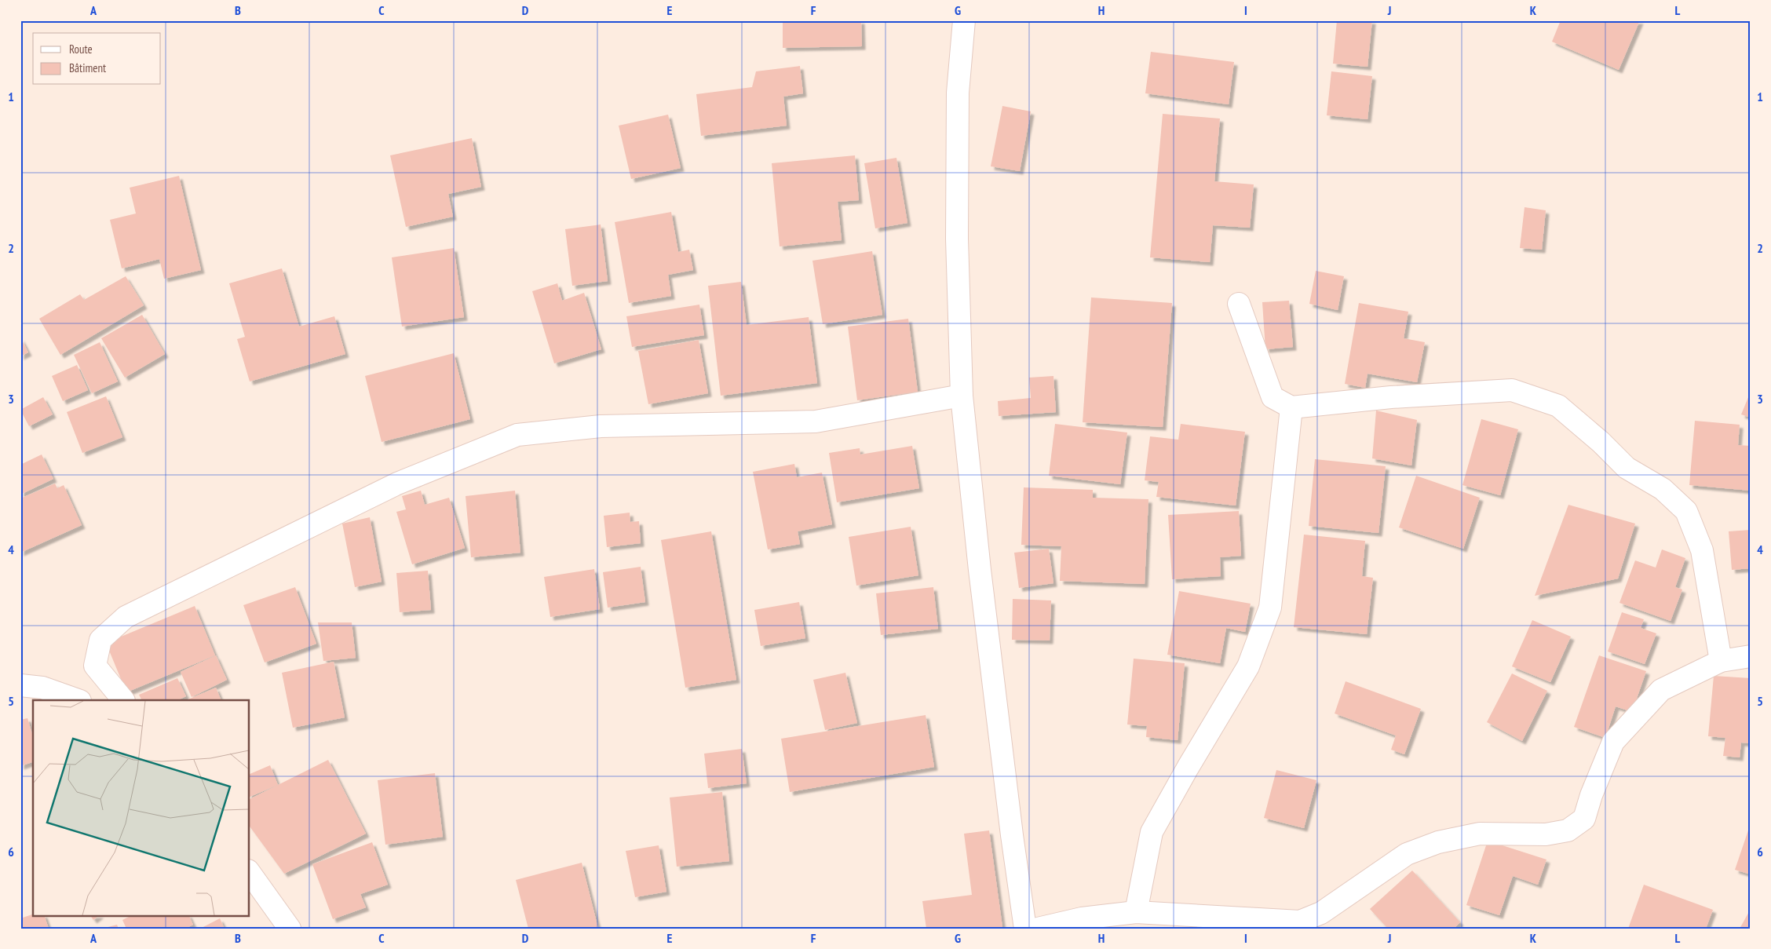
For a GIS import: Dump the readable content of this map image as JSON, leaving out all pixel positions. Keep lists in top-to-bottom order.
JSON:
{
  "legend": ["Route", "Bâtiment"],
  "grid": {
    "columns": [
      "A",
      "B",
      "C",
      "D",
      "E",
      "F",
      "G",
      "H",
      "I",
      "J",
      "K",
      "L"
    ],
    "rows": [
      "1",
      "2",
      "3",
      "4",
      "5",
      "6"
    ]
  }
}
